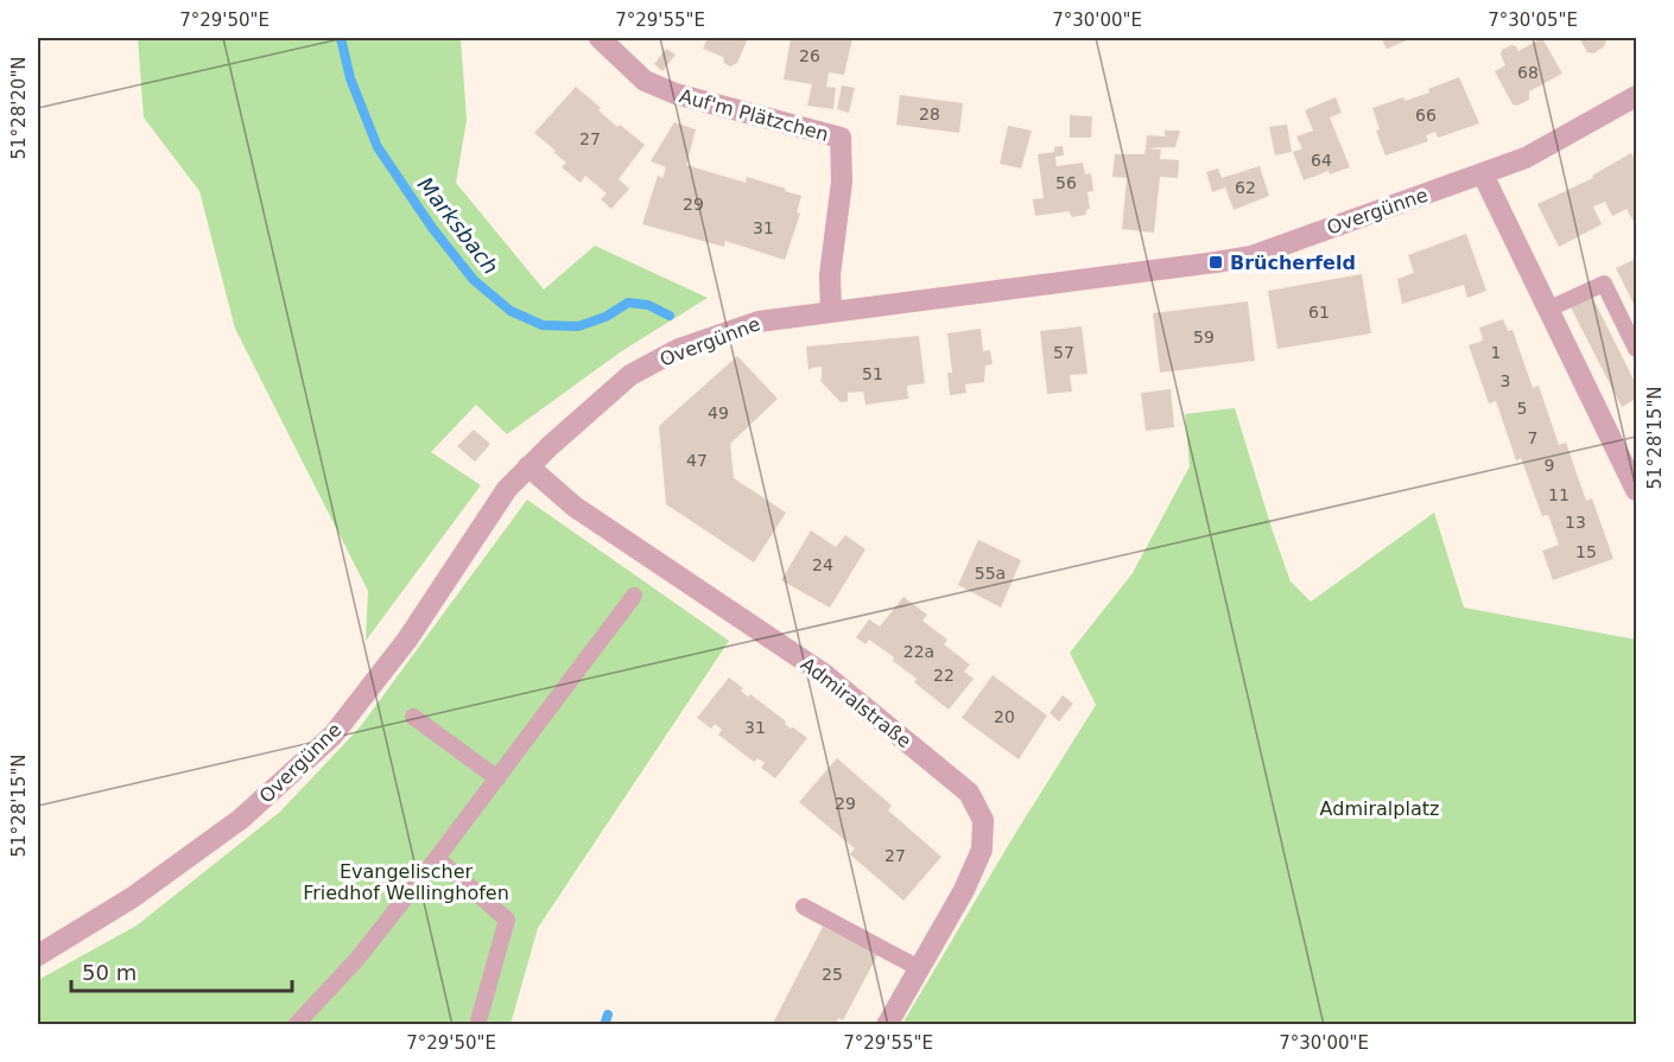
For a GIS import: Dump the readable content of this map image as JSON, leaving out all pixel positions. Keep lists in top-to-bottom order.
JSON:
{
  "streets": {
    "street": ["Auf'm Plätzchen", "Overgünne", "Admiralstraße"]
  },
  "crossings": [
    ["Auf'm Plätzchen", "Overgünne"],
    ["Overgünne", "Admiralstraße"]
  ],
  "water": ["Marksbach"],
  "parks": ["Admiralplatz", "Evangelischer Friedhof Wellinghofen"],
  "places": {
    "transit": ["Brücherfeld"]
  },
  "house_numbers": [
    "26",
    "68",
    "28",
    "66",
    "27",
    "64",
    "56",
    "62",
    "29",
    "31",
    "61",
    "59",
    "57",
    "1",
    "51",
    "3",
    "5",
    "49",
    "7",
    "47",
    "9",
    "11",
    "13",
    "15",
    "24",
    "55a",
    "22a",
    "22",
    "20",
    "31",
    "29",
    "27",
    "25"
  ],
  "scale_bar": "50 m",
  "coordinates": [
    "7°29'50\"E",
    "7°29'55\"E",
    "7°30'00\"E",
    "7°30'05\"E",
    "51°28'20\"N",
    "51°28'15\"N"
  ]
}
